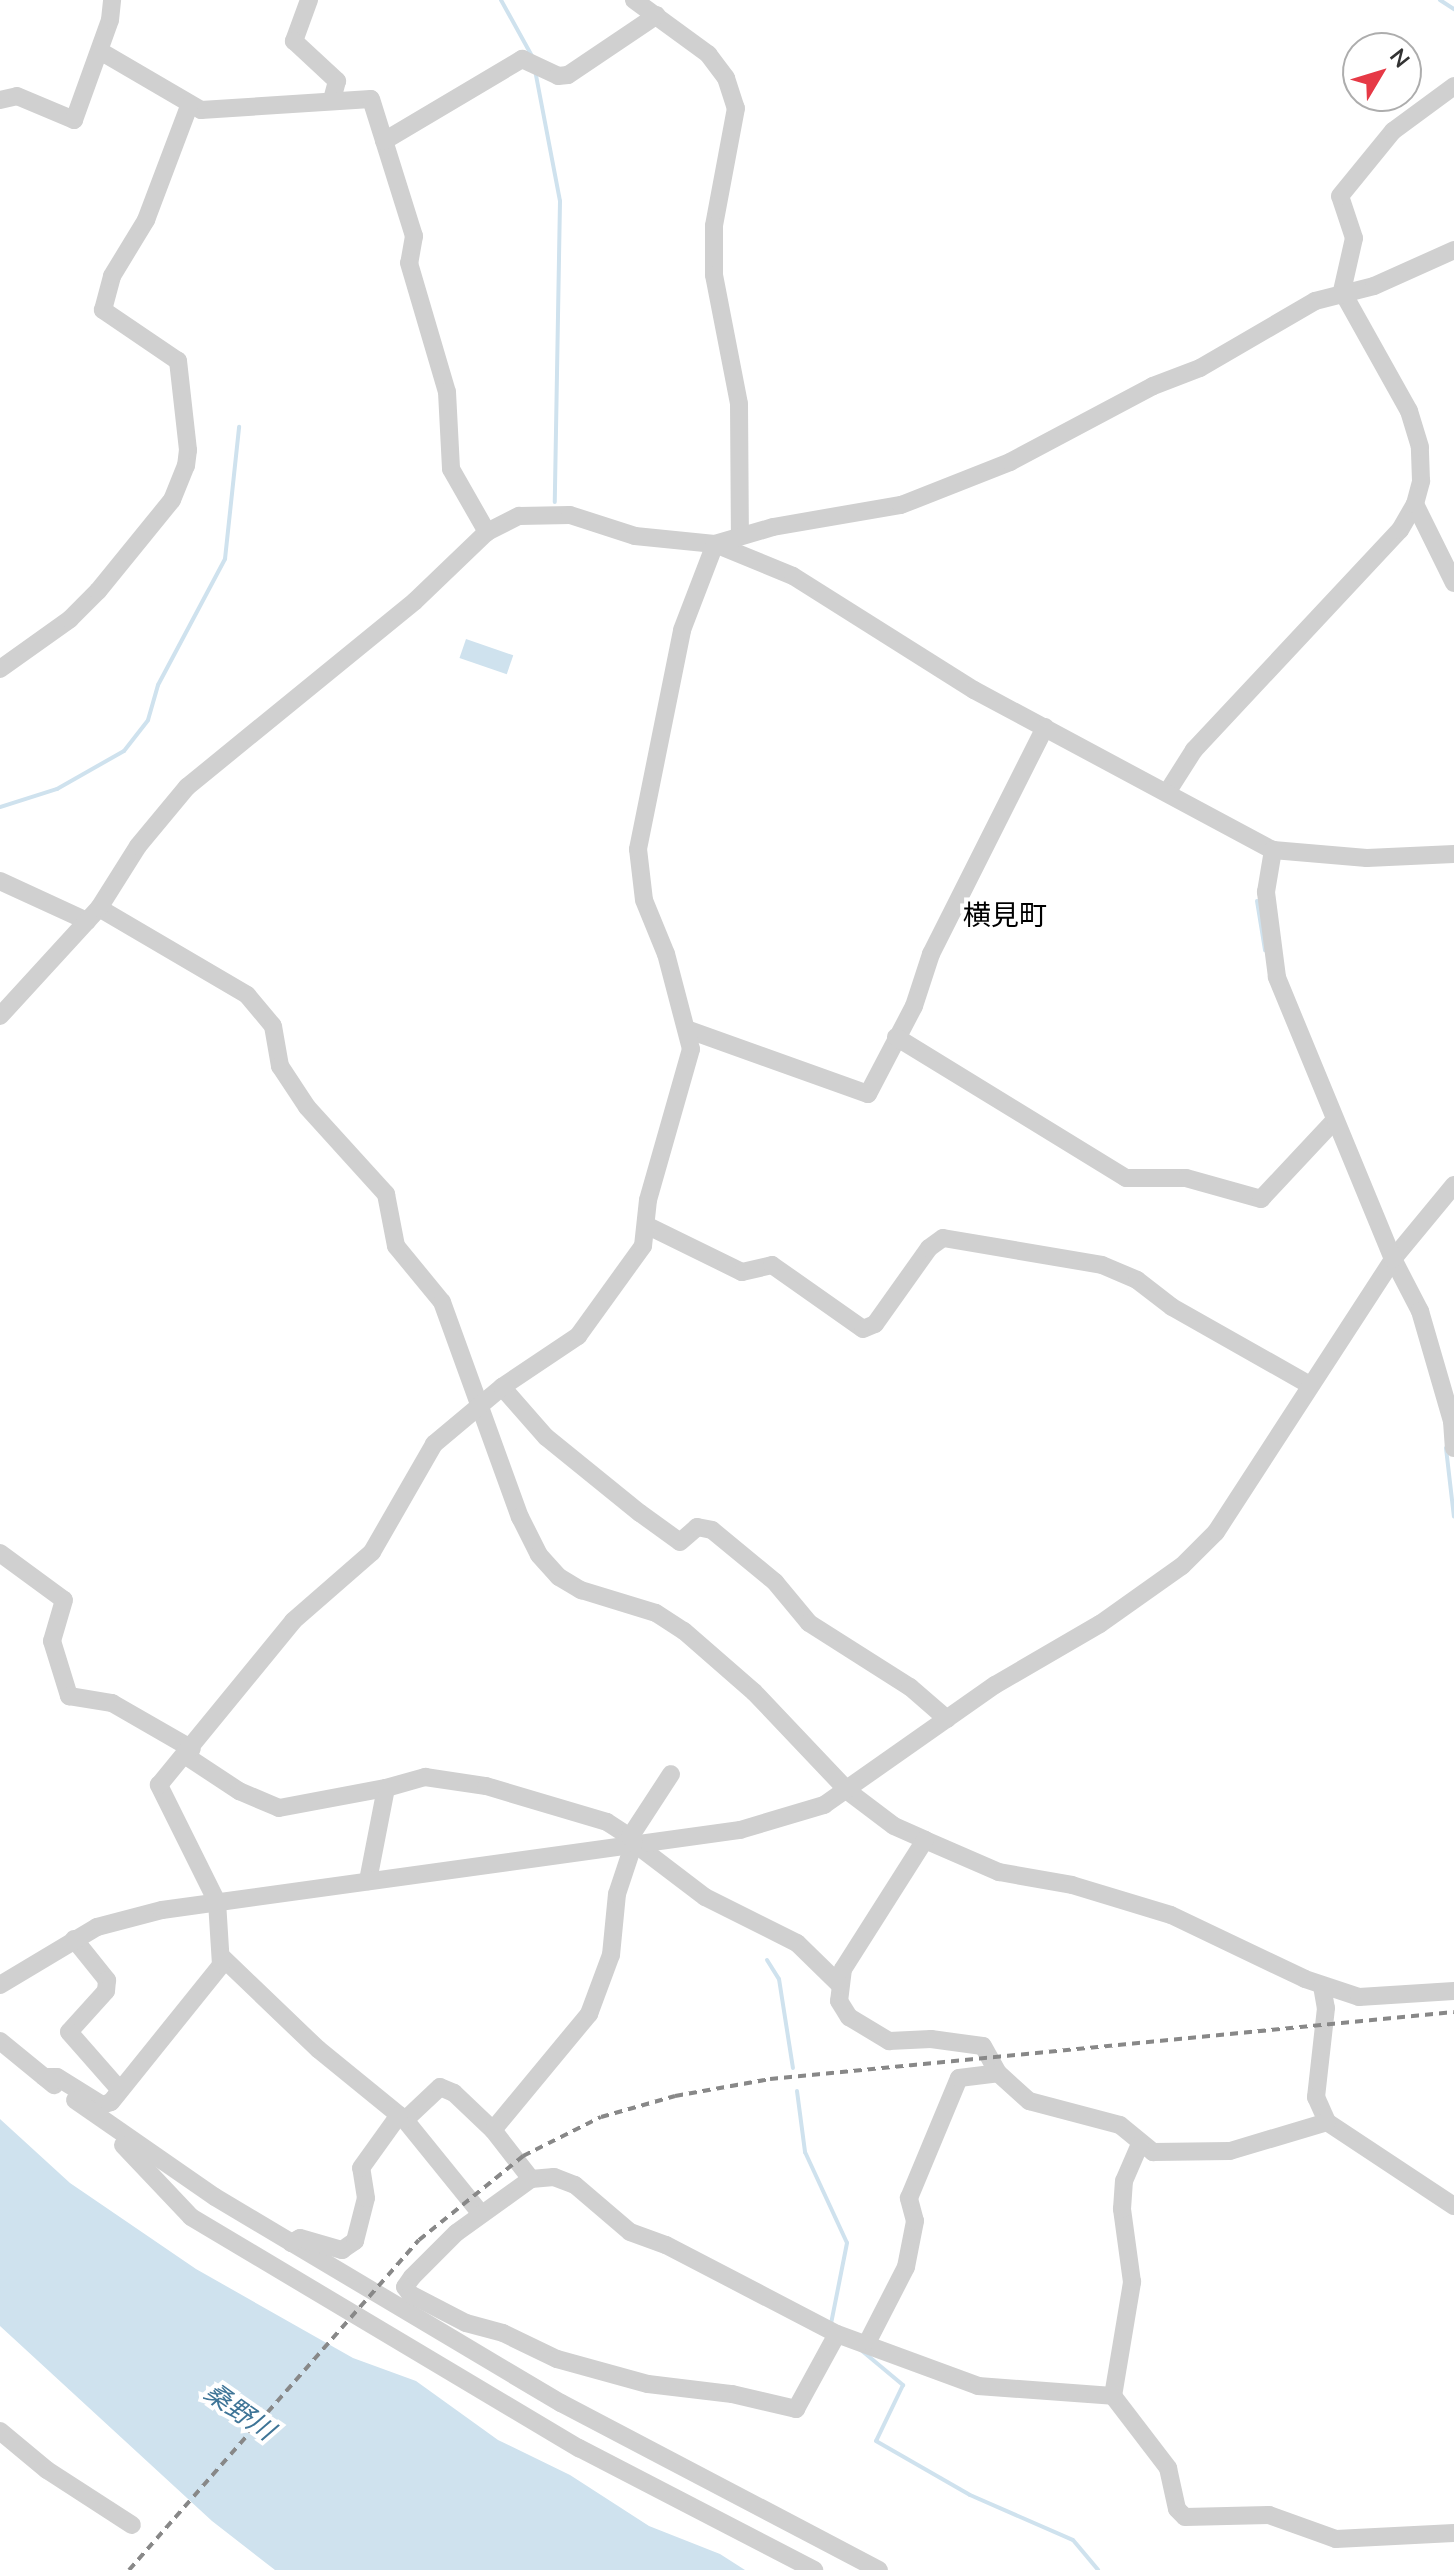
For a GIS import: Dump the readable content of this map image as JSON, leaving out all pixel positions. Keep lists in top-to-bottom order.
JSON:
{
  "districts": ["横見町"],
  "water": ["桑野川"],
  "north": "top right"
}
